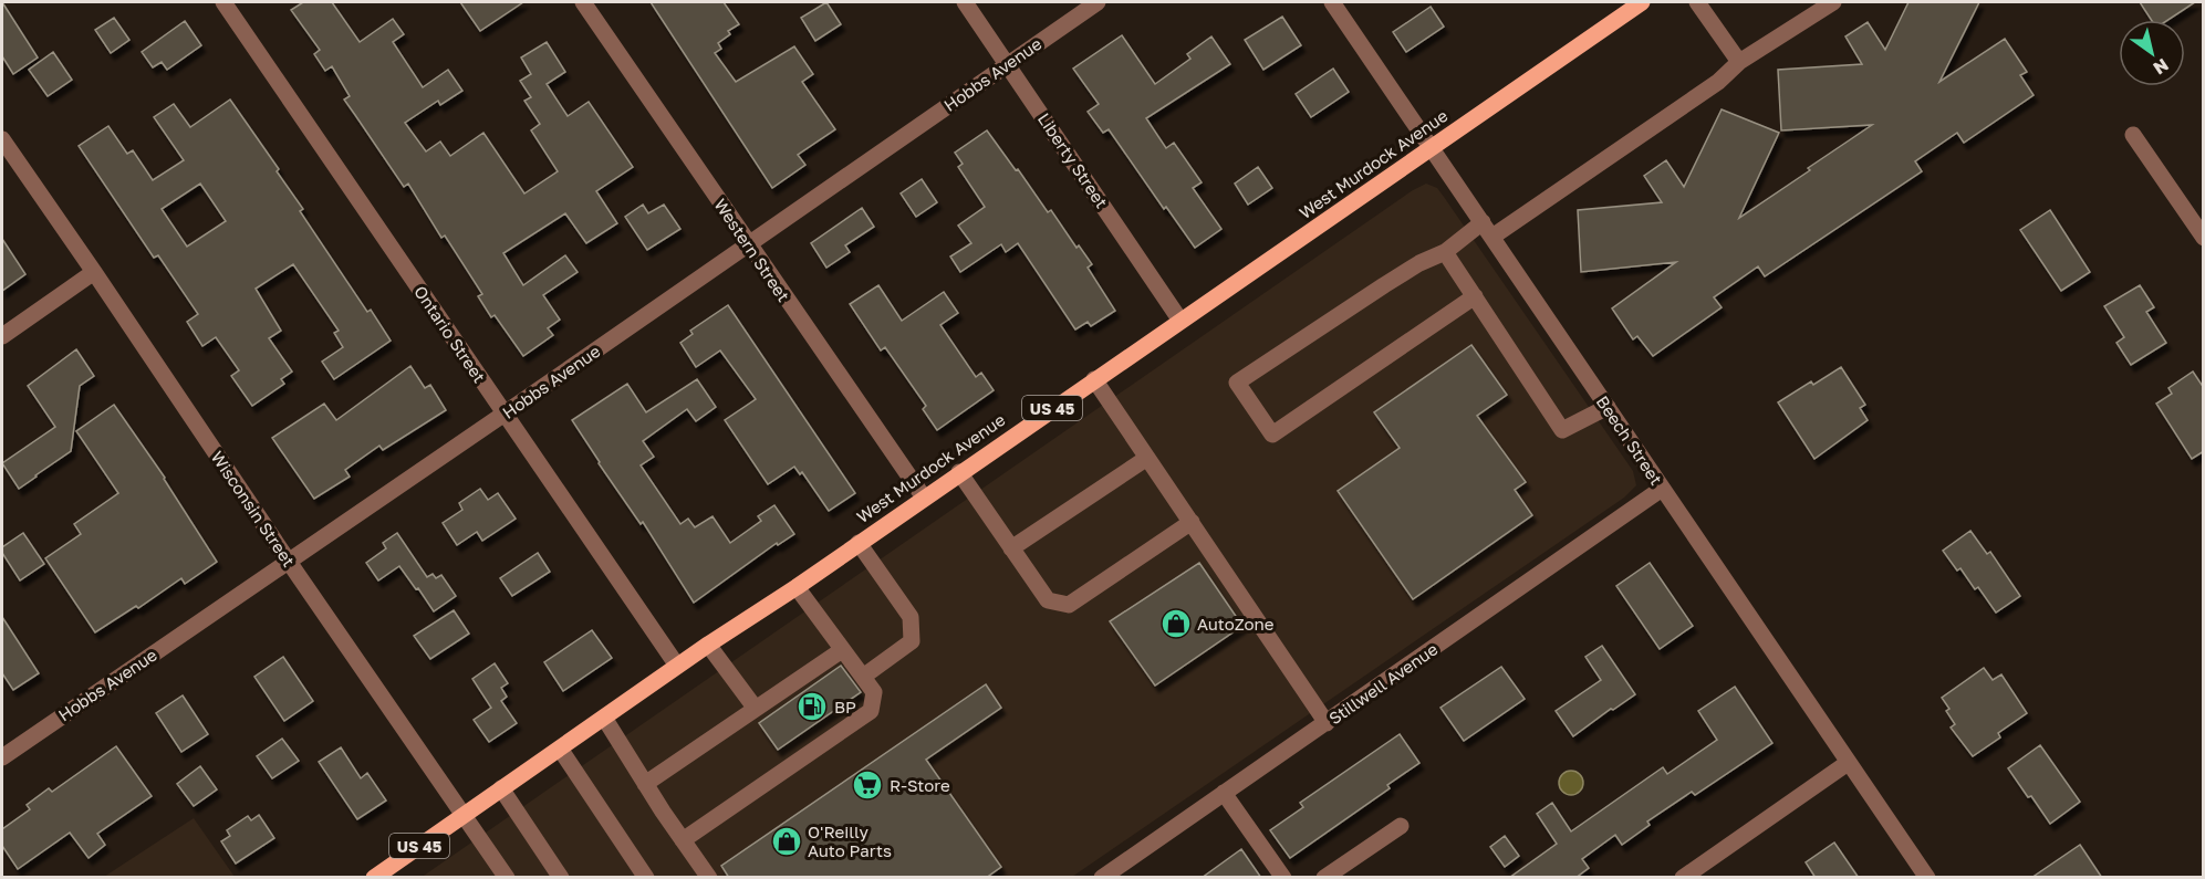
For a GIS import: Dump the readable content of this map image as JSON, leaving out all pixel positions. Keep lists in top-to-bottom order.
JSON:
{
  "streets": {
    "main road": ["West Murdock Avenue", "US 45"],
    "street": [
      "Hobbs Avenue",
      "Liberty Street",
      "Western Street",
      "Ontario Street",
      "Beech Street",
      "Wisconsin Street",
      "Stillwell Avenue"
    ]
  },
  "crossings": [
    ["Hobbs Avenue", "Liberty Street"],
    ["Hobbs Avenue", "Western Street"],
    ["Hobbs Avenue", "Ontario Street"],
    ["Hobbs Avenue", "Wisconsin Street"],
    ["Liberty Street", "West Murdock Avenue"],
    ["West Murdock Avenue", "Western Street"],
    ["West Murdock Avenue", "Ontario Street"],
    ["West Murdock Avenue", "Beech Street"],
    ["West Murdock Avenue", "Wisconsin Street"],
    ["Beech Street", "Stillwell Avenue"]
  ],
  "places": {
    "shop": ["AutoZone", "O'Reilly Auto Parts"],
    "fuel station": ["BP"],
    "supermarket": ["R-Store"]
  },
  "north": "bottom right"
}
